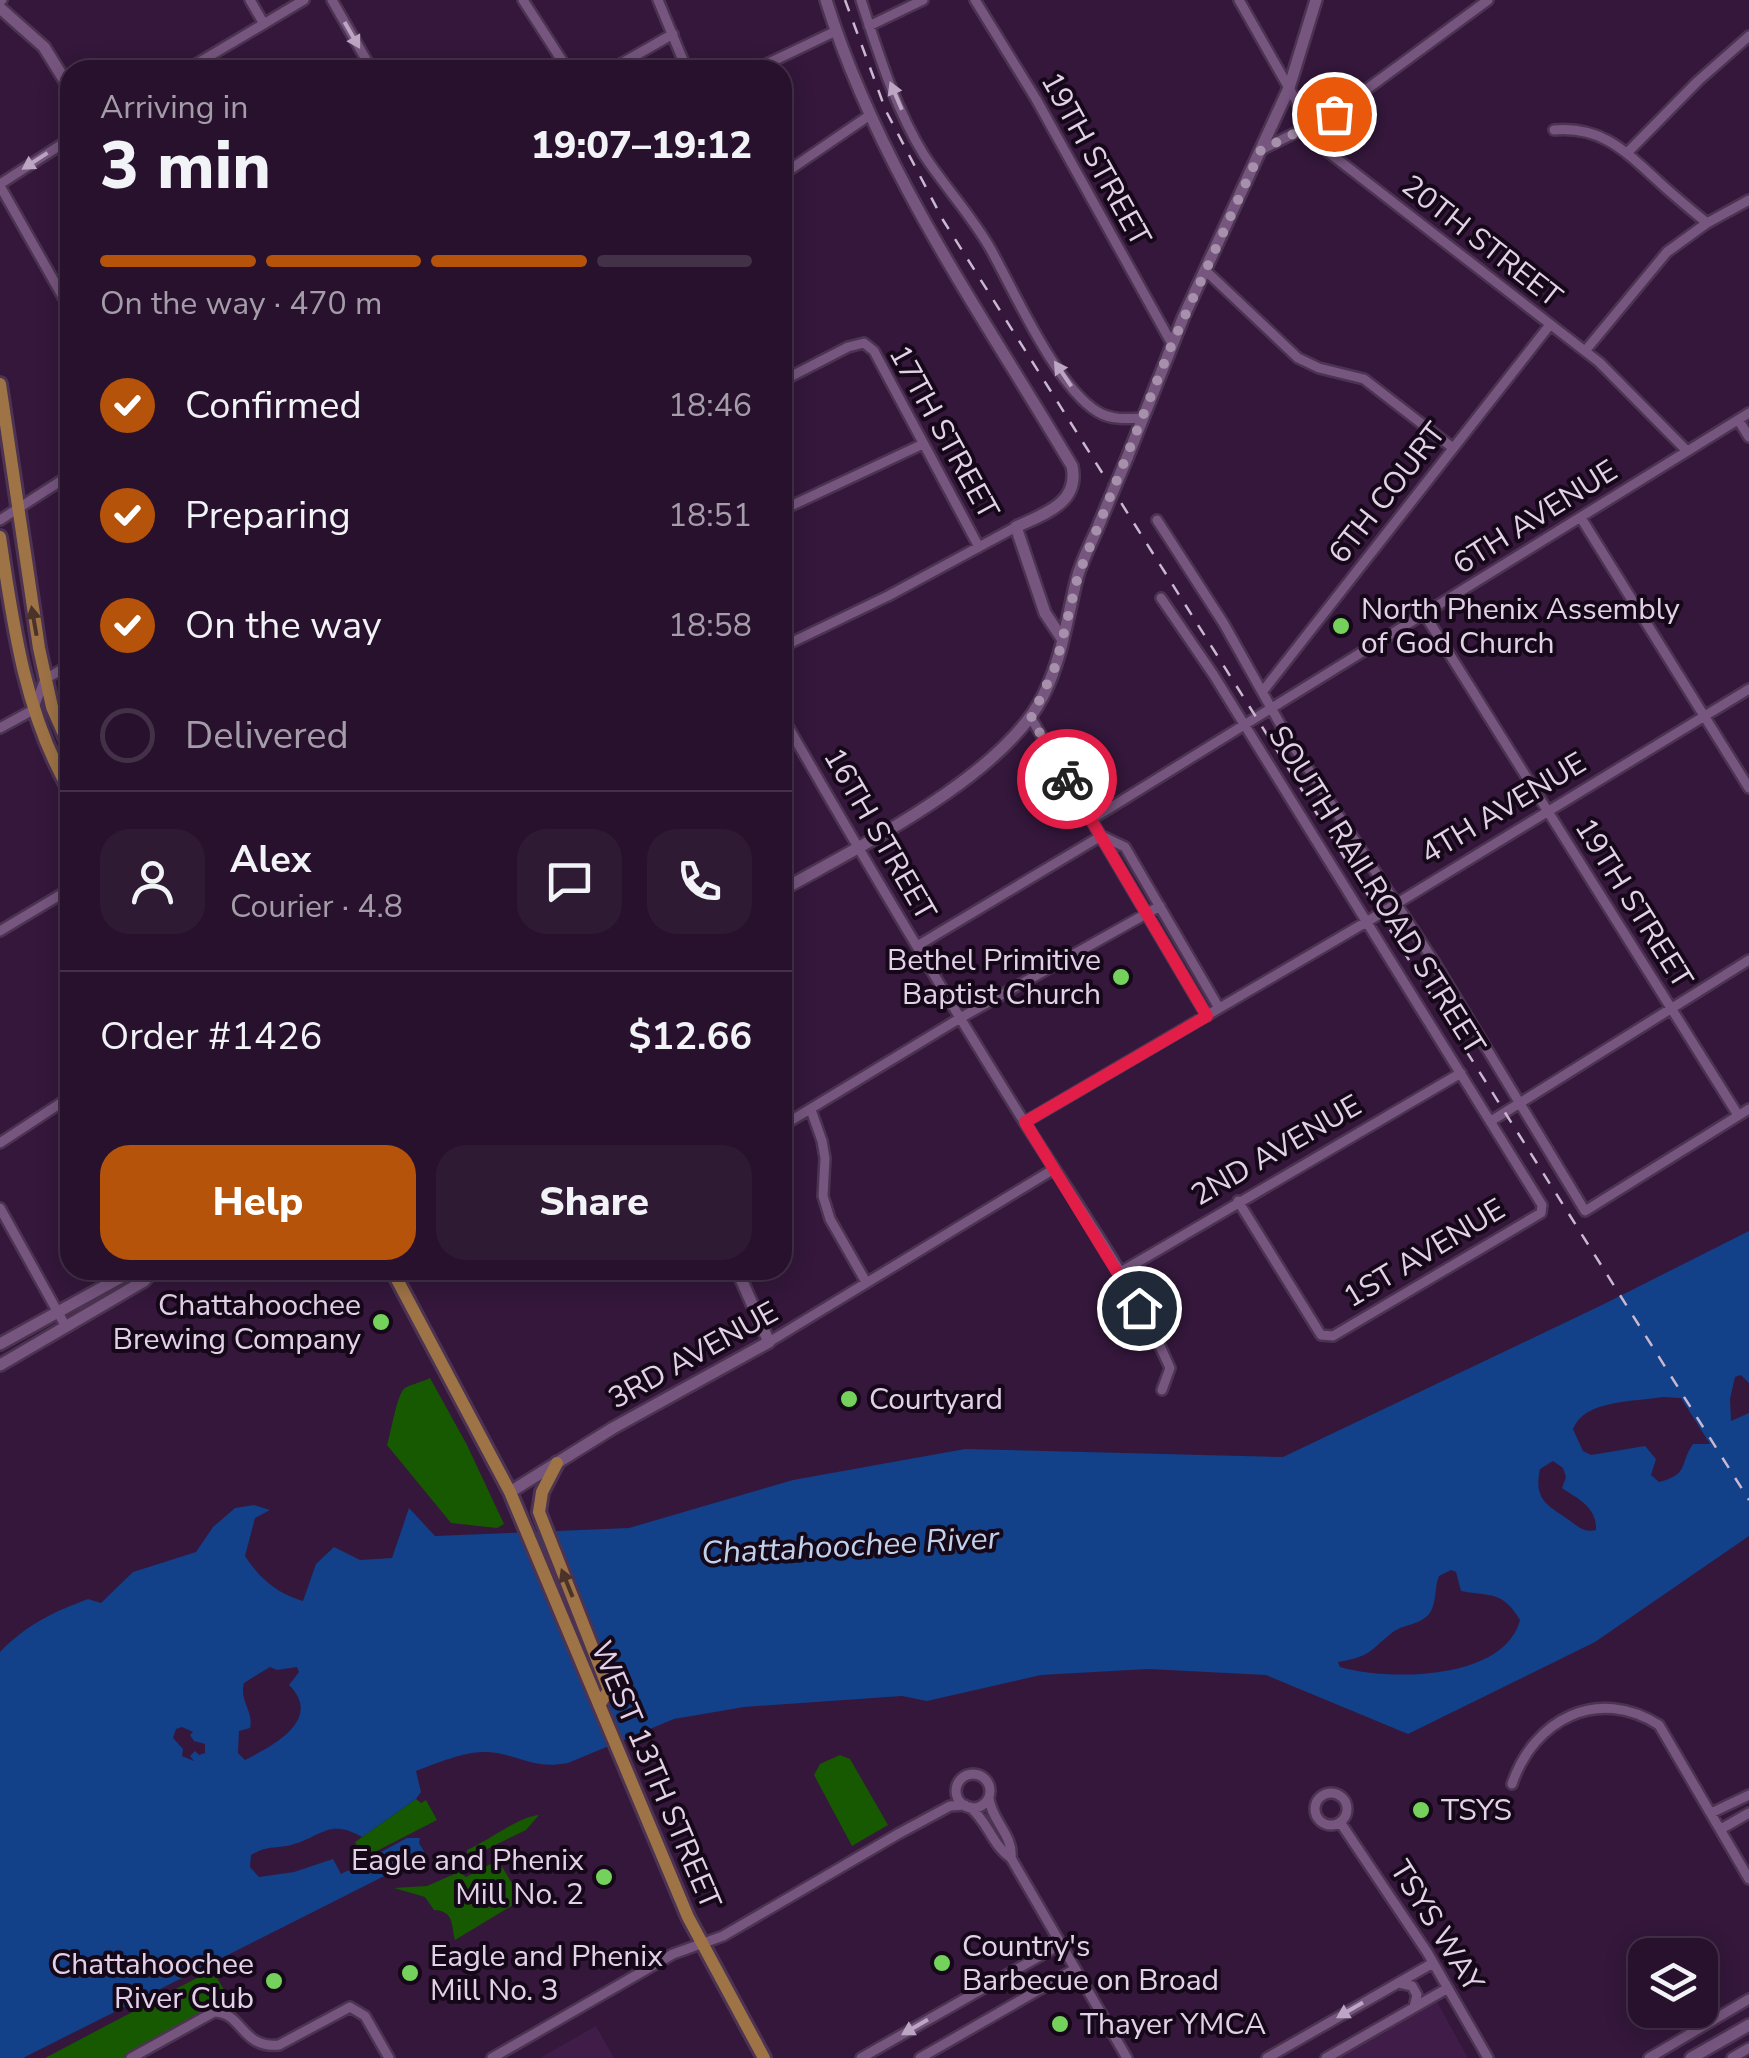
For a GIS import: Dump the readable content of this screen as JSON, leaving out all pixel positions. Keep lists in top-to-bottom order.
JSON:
{
  "streets": {
    "main road": ["3RD AVENUE", "WEST 13TH STREET"],
    "street": [
      "19TH STREET",
      "20TH STREET",
      "17TH STREET",
      "6TH COURT",
      "6TH AVENUE",
      "4TH AVENUE",
      "16TH STREET",
      "SOUTH RAILROAD STREET",
      "2ND AVENUE",
      "1ST AVENUE",
      "TSYS WAY"
    ]
  },
  "crossings": [
    ["19TH STREET", "6TH AVENUE"],
    ["19TH STREET", "4TH AVENUE"],
    ["20TH STREET", "6TH COURT"],
    ["20TH STREET", "6TH AVENUE"],
    ["6TH AVENUE", "SOUTH RAILROAD STREET"],
    ["4TH AVENUE", "16TH STREET"],
    ["4TH AVENUE", "SOUTH RAILROAD STREET"],
    ["16TH STREET", "2ND AVENUE"],
    ["16TH STREET", "3RD AVENUE"],
    ["SOUTH RAILROAD STREET", "2ND AVENUE"],
    ["SOUTH RAILROAD STREET", "1ST AVENUE"],
    ["2ND AVENUE", "1ST AVENUE"],
    ["3RD AVENUE", "WEST 13TH STREET"]
  ],
  "water": ["Chattahoochee River"],
  "places": [
    "North Phenix Assembly of God Church",
    "Bethel Primitive Baptist Church",
    "Chattahoochee Brewing Company",
    "Courtyard",
    "TSYS",
    "Eagle and Phenix Mill No. 2",
    "Country's Barbecue on Broad",
    "Eagle and Phenix Mill No. 3",
    "Chattahoochee River Club",
    "Thayer YMCA"
  ],
  "page": {
    "heading": ["3 min", "Arriving in", "19:07–19:12"],
    "panel": [
      "Alex",
      "Courier · 4.8",
      "Order #1426",
      "$12.66"
    ],
    "bar": "On the way · 470 m",
    "list": [
      ["Confirmed", "18:46"],
      ["Preparing", "18:51"],
      ["On the way", "18:58"],
      "Delivered"
    ],
    "buttons": ["Help", "Share"]
  }
}
